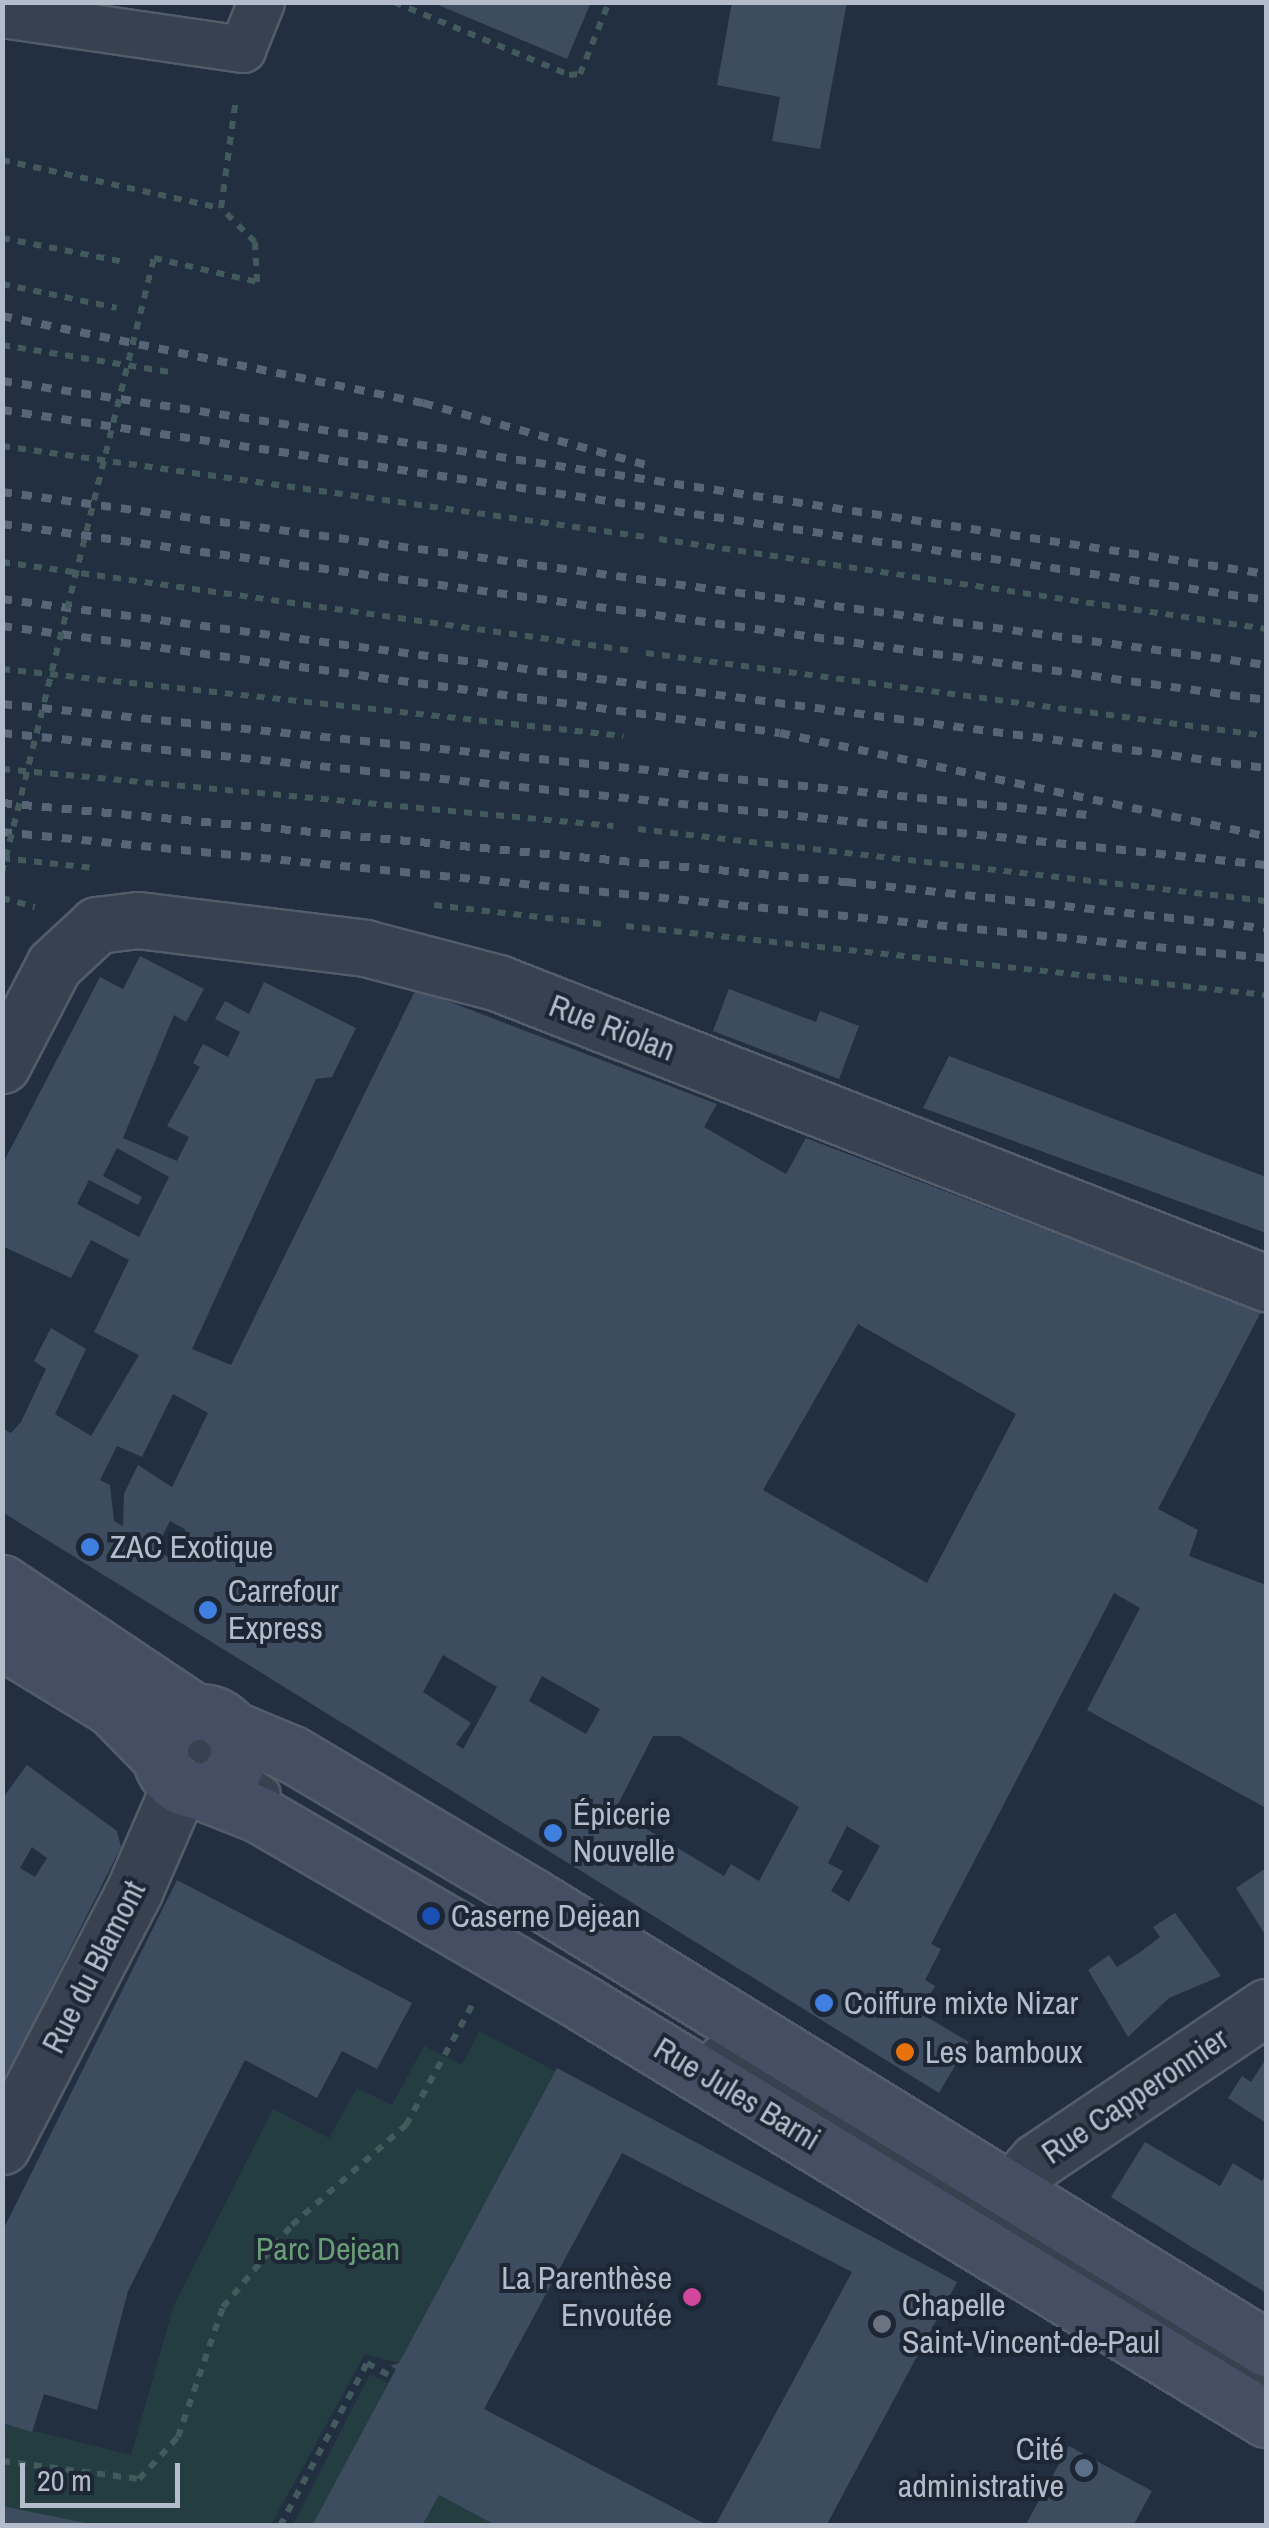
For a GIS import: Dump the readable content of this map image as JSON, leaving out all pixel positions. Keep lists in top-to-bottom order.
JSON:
{
  "streets": {
    "main road": ["Rue Jules Barni"],
    "street": ["Rue Riolan", "Rue du Blamont", "Rue Capperonnier"]
  },
  "crossings": [
    ["Rue du Blamont", "Rue Jules Barni"],
    ["Rue Jules Barni", "Rue Capperonnier"]
  ],
  "parks": ["Parc Dejean"],
  "places": [
    "ZAC Exotique",
    "Carrefour Express",
    "Épicerie Nouvelle",
    "Caserne Dejean",
    "Coiffure mixte Nizar",
    "Les bamboux",
    "La Parenthèse Envoutée",
    "Chapelle Saint-Vincent-de-Paul",
    "Cité administrative"
  ],
  "scale_bar": "20 m"
}
